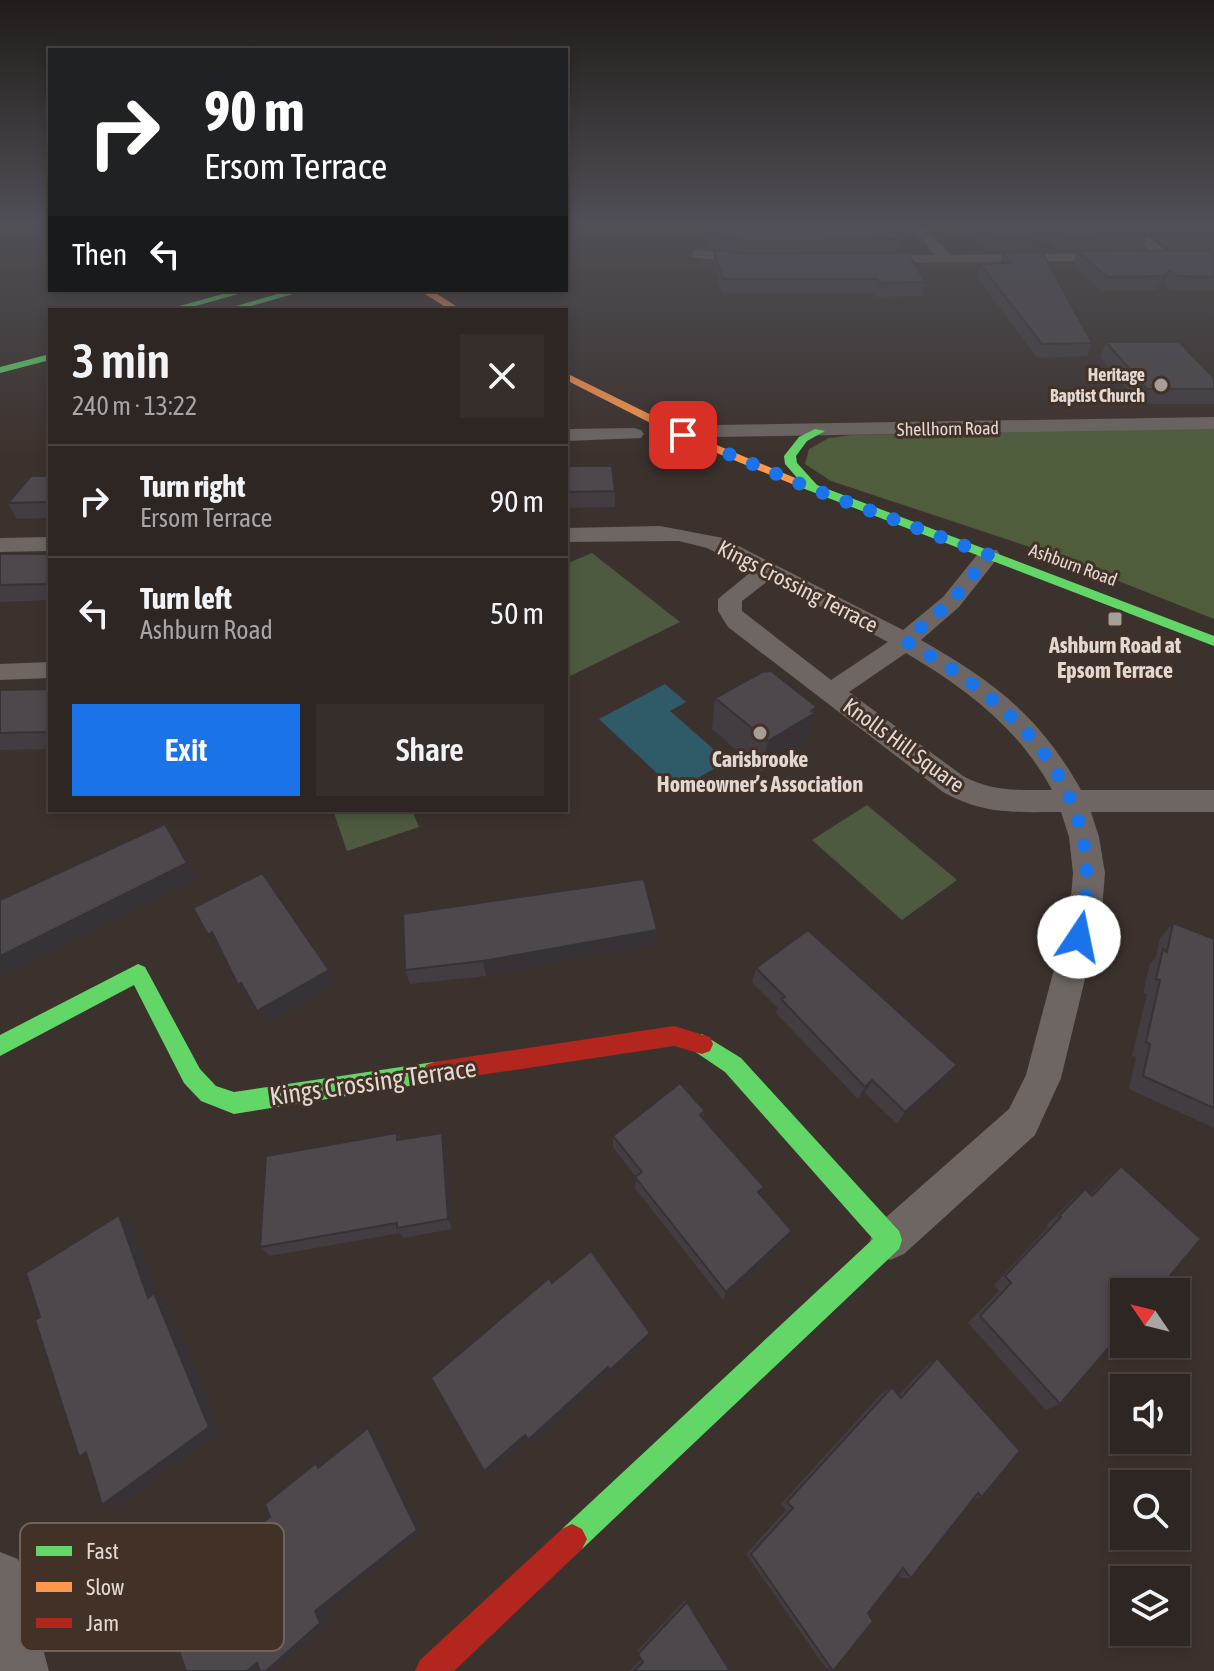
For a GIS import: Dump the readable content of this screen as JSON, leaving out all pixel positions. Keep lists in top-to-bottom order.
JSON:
{
  "streets": {
    "street": [
      "Shellhorn Road",
      "Ashburn Road",
      "Kings Crossing Terrace",
      "Knolls Hill Square"
    ]
  },
  "crossings": [
    ["Shellhorn Road", "Ashburn Road"],
    ["Kings Crossing Terrace", "Knolls Hill Square"]
  ],
  "places": {
    "other": ["Heritage Baptist Church", "Carisbrooke Homeowner’s Association"],
    "transit": ["Ashburn Road at Epsom Terrace"]
  },
  "legend": ["Fast", "Slow", "Jam"],
  "north": "top left",
  "page": {
    "turn": ["90 m", "Ersom Terrace"],
    "then": "Then",
    "heading": ["3 min", "240 m · 13:22"],
    "list": [
      {
        "name": "Turn right",
        "note": "Ersom Terrace",
        "value": "90 m"
      },
      {
        "name": "Turn left",
        "note": "Ashburn Road",
        "value": "50 m"
      }
    ],
    "buttons": ["Exit", "Share"]
  }
}
